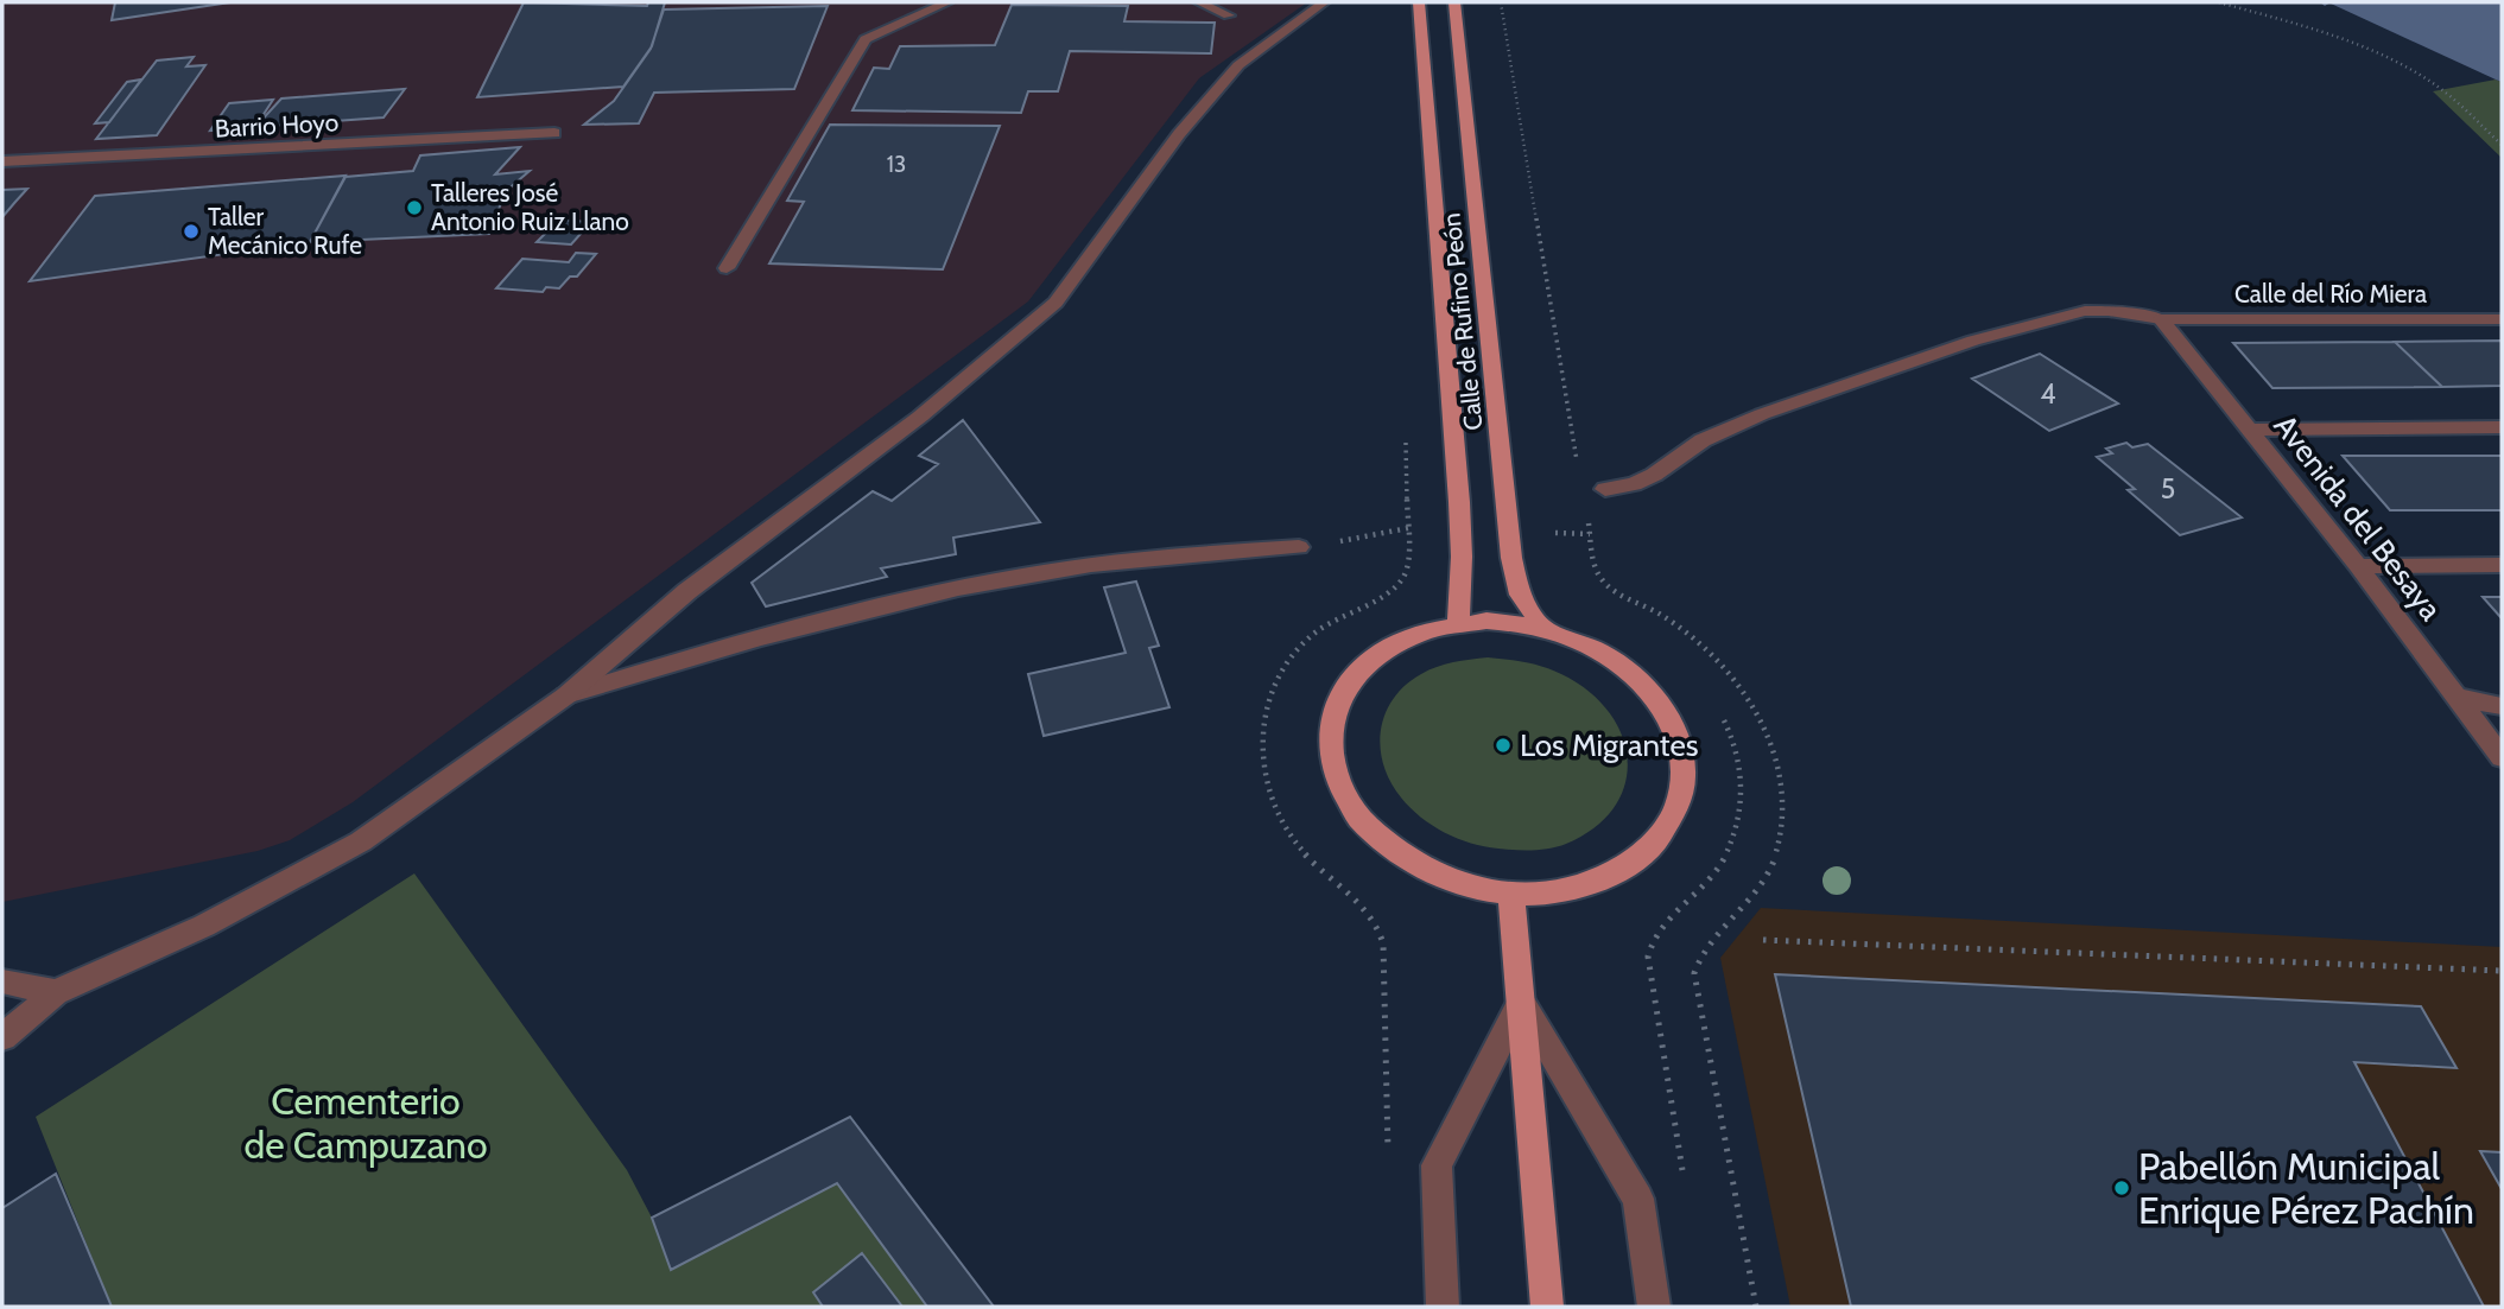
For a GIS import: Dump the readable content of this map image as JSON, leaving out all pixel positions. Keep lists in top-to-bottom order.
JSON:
{
  "streets": {
    "main road": ["Calle de Rufino Peón"],
    "street": ["Barrio Hoyo", "Calle del Río Miera", "Avenida del Besaya"]
  },
  "crossings": [
    ["Calle del Río Miera", "Avenida del Besaya"]
  ],
  "parks": ["Cementerio de Campuzano"],
  "places": [
    "Talleres José Antonio Ruiz Llano",
    "Taller Mecánico Rufe",
    "Los Migrantes",
    "Pabellón Municipal Enrique Pérez Pachín"
  ],
  "house_numbers": ["13", "4", "5"]
}
